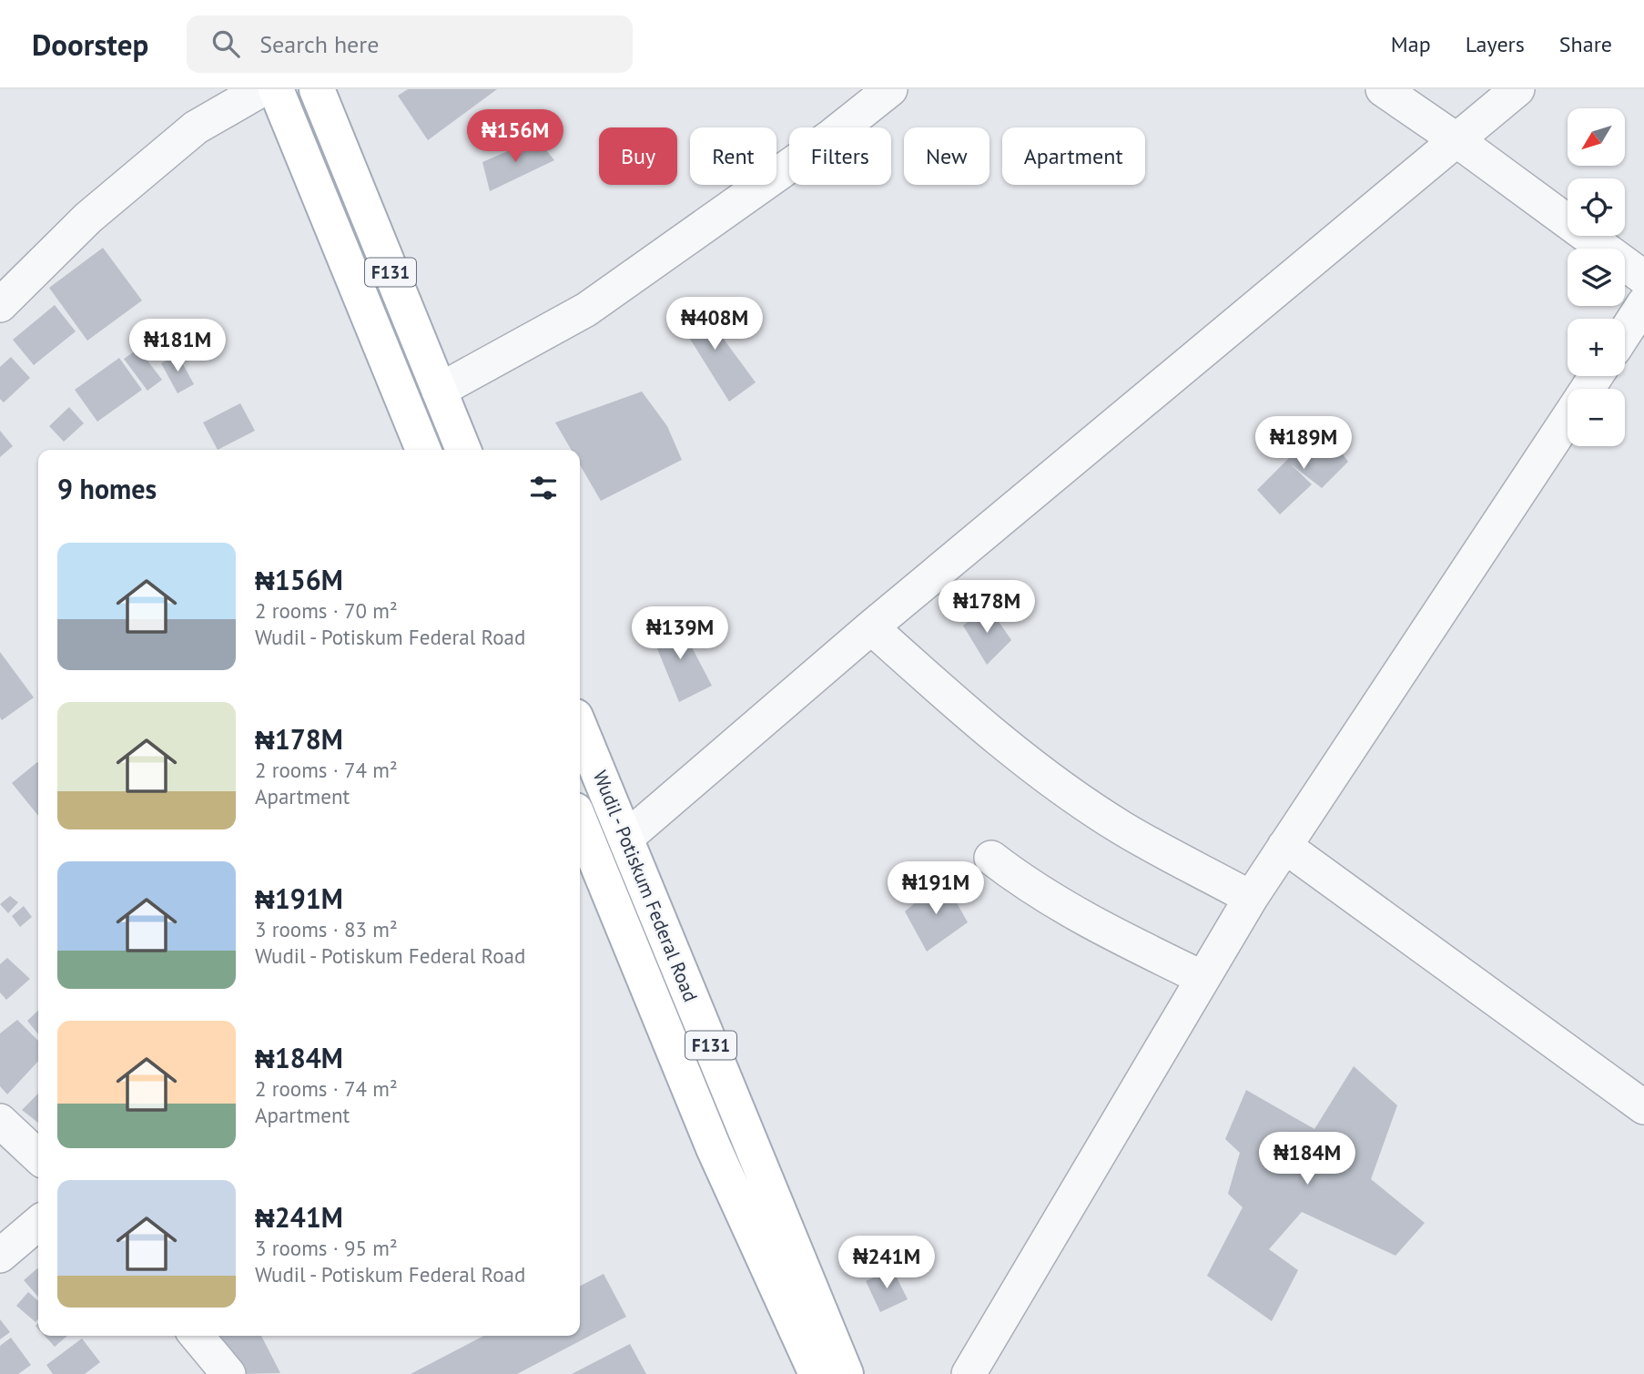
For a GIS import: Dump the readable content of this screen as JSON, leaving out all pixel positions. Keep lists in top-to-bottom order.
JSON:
{
  "streets": {
    "main road": ["F131", "Wudil - Potiskum Federal Road"]
  },
  "north": "bottom left",
  "page": {
    "header": "Doorstep",
    "search": "Search here",
    "nav": ["Map", "Layers", "Share"],
    "map_buttons": ["+", "−"],
    "price": [
      "₦156M",
      "₦408M",
      "₦181M",
      "₦189M",
      "₦178M",
      "₦139M",
      "₦191M",
      "₦184M",
      "₦241M"
    ],
    "chip": [
      "Buy",
      "Rent",
      "Filters",
      "New",
      "Apartment"
    ],
    "heading": "9 homes",
    "list": [
      {
        "name": "₦156M",
        "note": "2 rooms · 70 m² · Wudil - Potiskum Federal Road"
      },
      {
        "name": "₦178M",
        "note": "2 rooms · 74 m² · Apartment"
      },
      {
        "name": "₦191M",
        "note": "3 rooms · 83 m² · Wudil - Potiskum Federal Road"
      },
      {
        "name": "₦184M",
        "note": "2 rooms · 74 m² · Apartment"
      },
      {
        "name": "₦241M",
        "note": "3 rooms · 95 m² · Wudil - Potiskum Federal Road"
      }
    ]
  }
}
